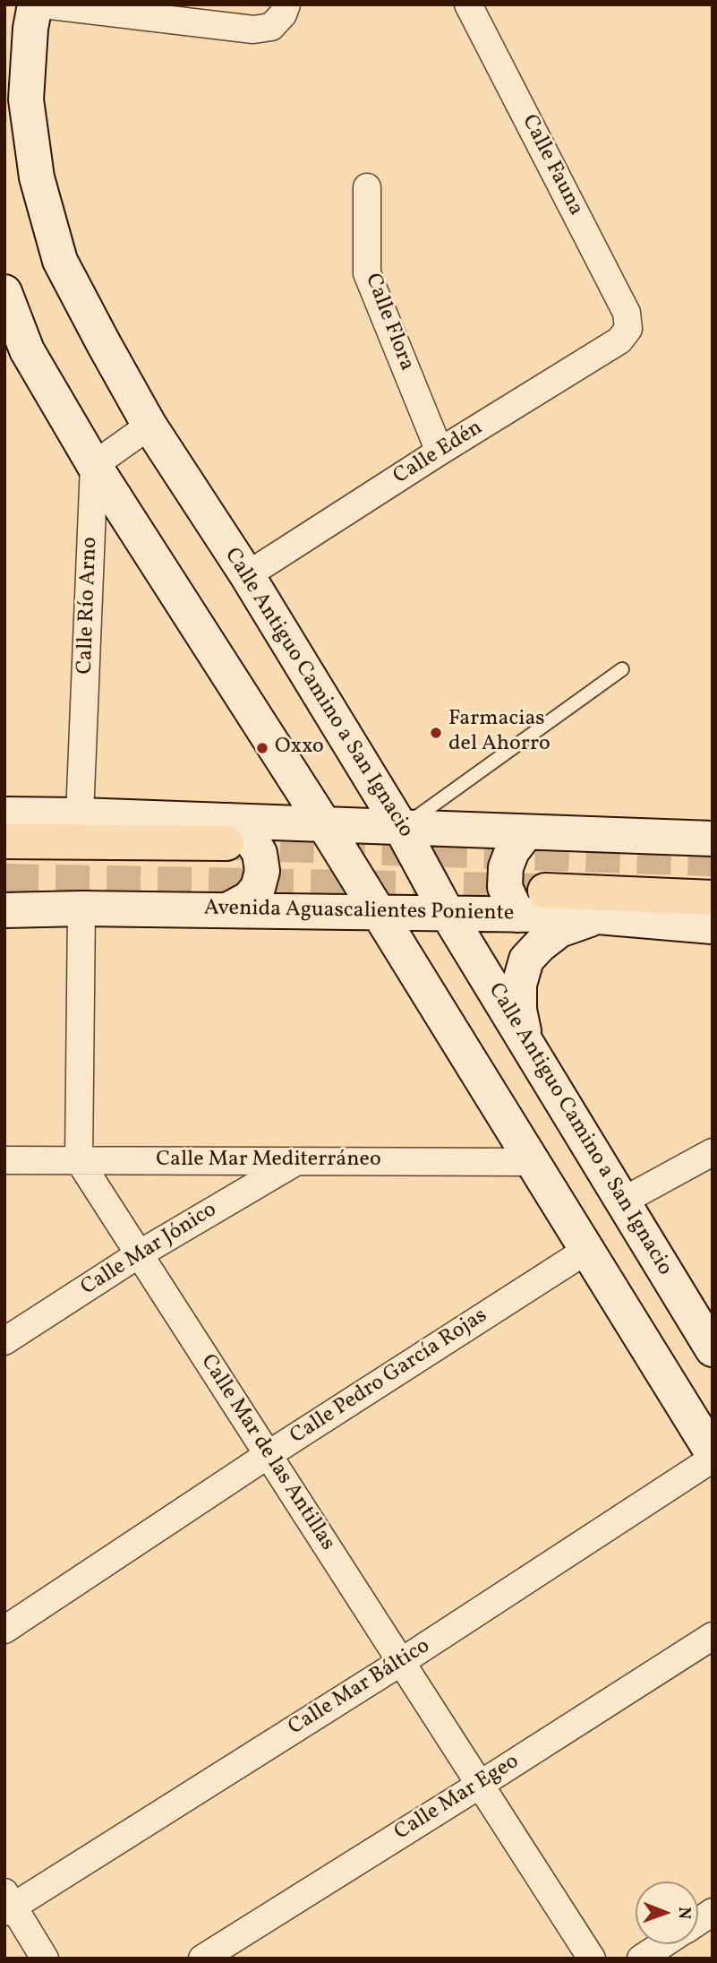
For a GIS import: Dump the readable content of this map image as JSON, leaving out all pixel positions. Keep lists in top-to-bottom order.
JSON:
{
  "streets": {
    "main road": ["Calle Antiguo Camino a San Ignacio", "Avenida Aguascalientes Poniente"],
    "street": [
      "Calle Fauna",
      "Calle Flora",
      "Calle Edén",
      "Calle Río Arno",
      "Calle Mar Mediterráneo",
      "Calle Mar Jónico",
      "Calle Pedro García Rojas",
      "Calle Mar de las Antillas",
      "Calle Mar Báltico",
      "Calle Mar Egeo"
    ]
  },
  "crossings": [
    ["Calle Fauna", "Calle Edén"],
    ["Calle Flora", "Calle Edén"],
    ["Calle Edén", "Calle Antiguo Camino a San Ignacio"],
    ["Calle Antiguo Camino a San Ignacio", "Avenida Aguascalientes Poniente"],
    ["Calle Mar Mediterráneo", "Calle Mar Jónico"],
    ["Calle Mar Mediterráneo", "Calle Mar de las Antillas"],
    ["Calle Mar Jónico", "Calle Mar de las Antillas"],
    ["Calle Pedro García Rojas", "Calle Mar de las Antillas"],
    ["Calle Mar de las Antillas", "Calle Mar Báltico"],
    ["Calle Mar de las Antillas", "Calle Mar Egeo"]
  ],
  "places": ["Farmacias del Ahorro", "Oxxo"],
  "north": "right"
}
